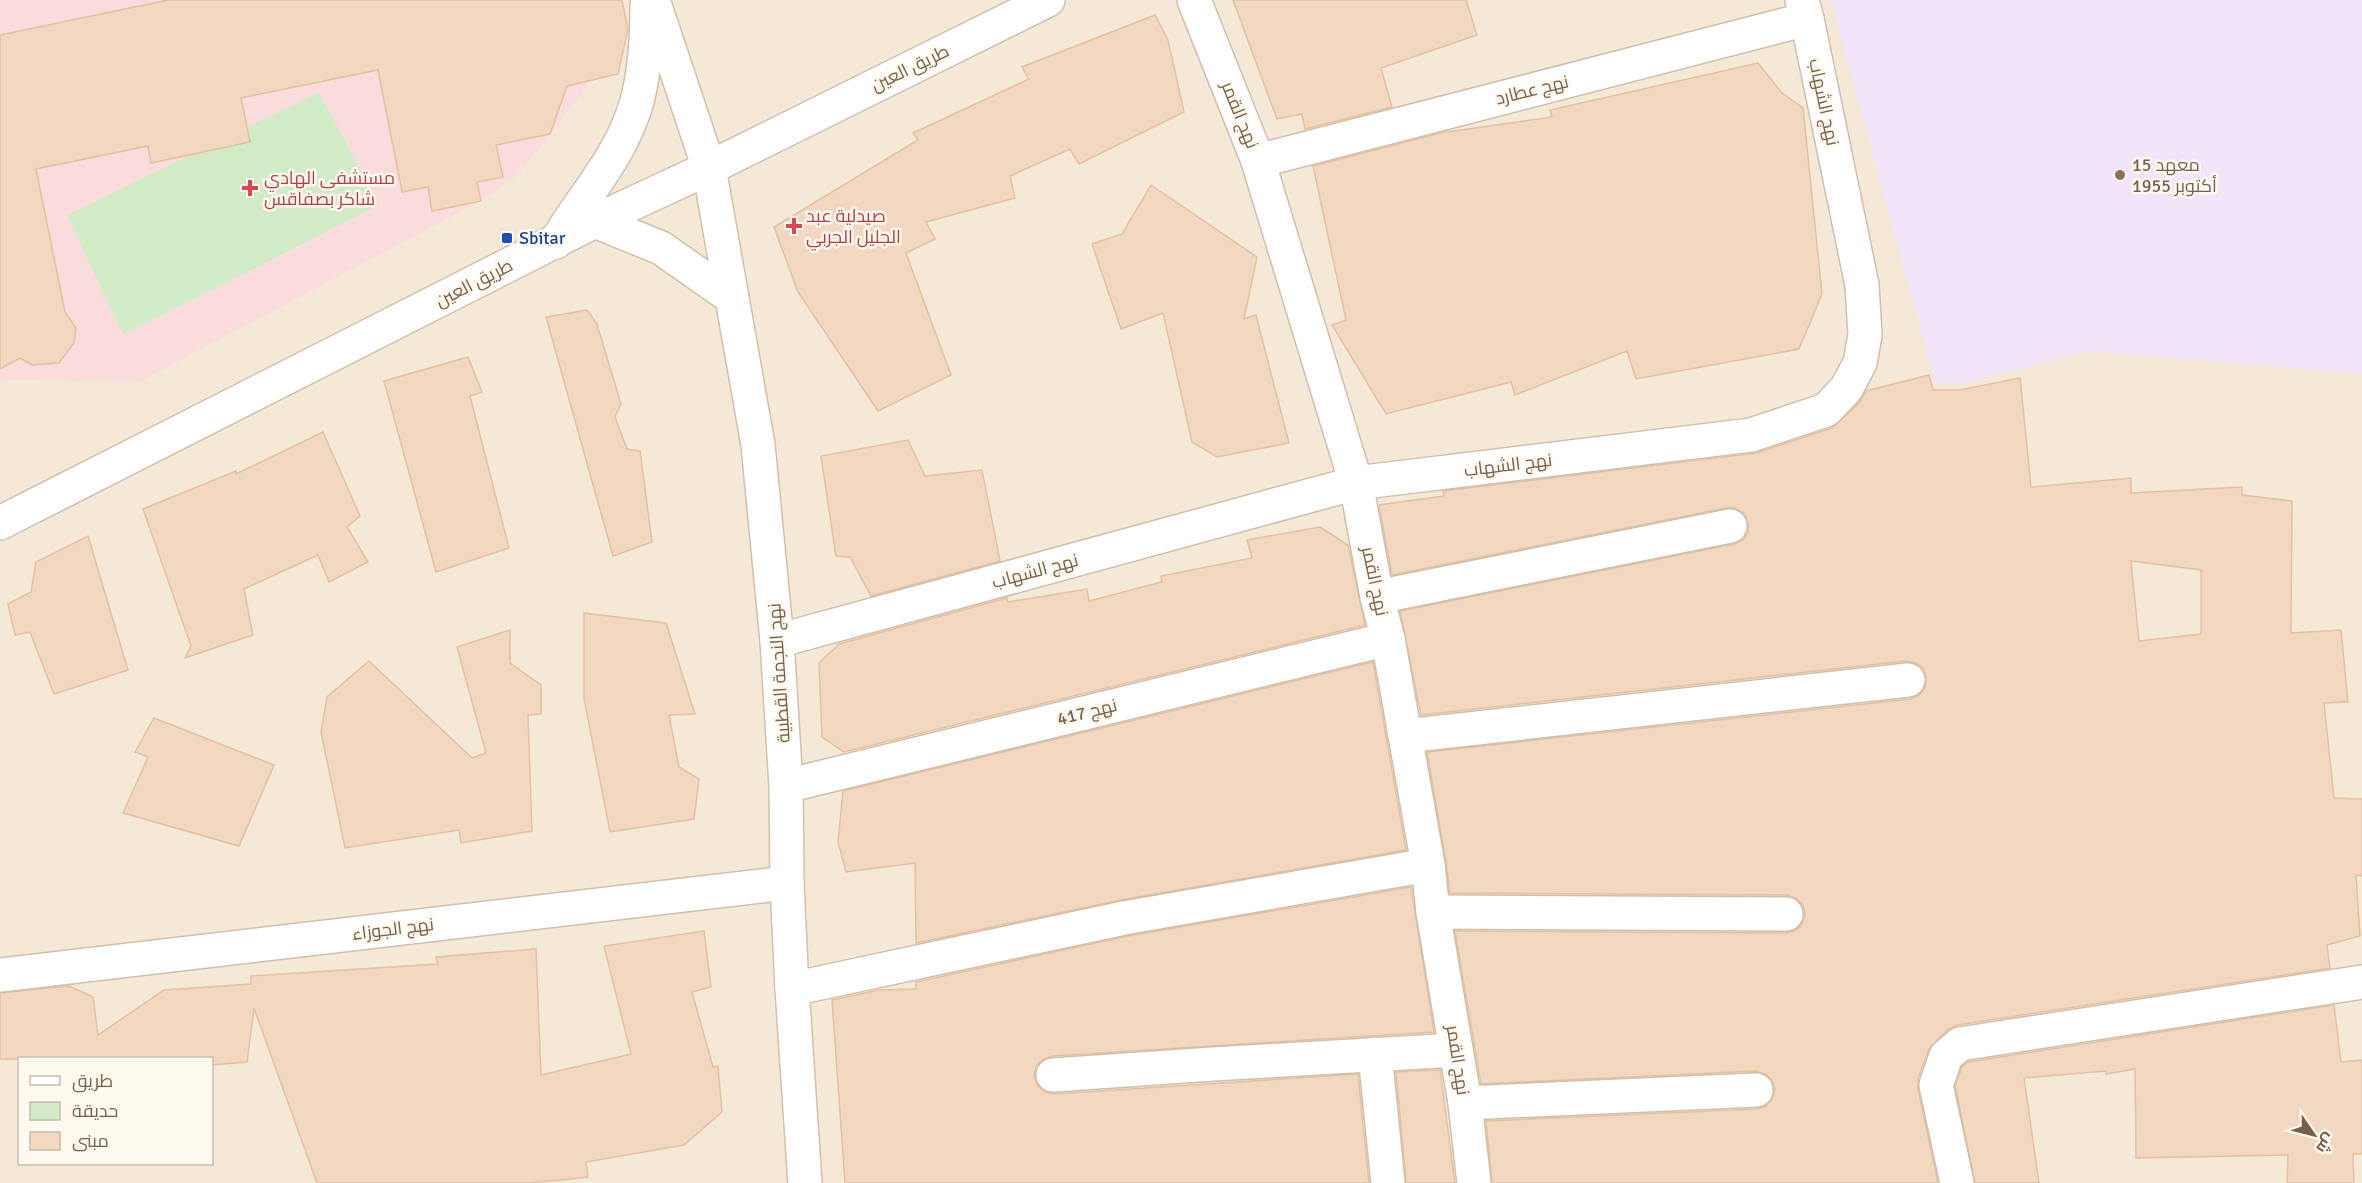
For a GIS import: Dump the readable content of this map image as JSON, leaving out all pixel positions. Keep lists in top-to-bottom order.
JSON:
{
  "streets": {
    "street": [
      "طريق العين",
      "نهج عطارد",
      "نهج الشهاب",
      "نهج القمر",
      "نهج النجمة القطبية",
      "نهج 417",
      "نهج الجوزاء"
    ]
  },
  "crossings": [
    ["طريق العين", "نهج النجمة القطبية"],
    ["نهج عطارد", "نهج الشهاب"],
    ["نهج عطارد", "نهج القمر"],
    ["نهج الشهاب", "نهج القمر"],
    ["نهج الشهاب", "نهج النجمة القطبية"],
    ["نهج القمر", "نهج 417"],
    ["نهج النجمة القطبية", "نهج 417"],
    ["نهج النجمة القطبية", "نهج الجوزاء"]
  ],
  "places": {
    "other": ["معهد 15 أكتوبر 1955"],
    "health": ["مستشفى الهادي شاكر بصفاقس", "صيدلية عبد الجليل الجربي"],
    "transit": ["Sbitar"]
  },
  "legend": ["طريق", "حديقة", "مبنى"],
  "north": "bottom right"
}
